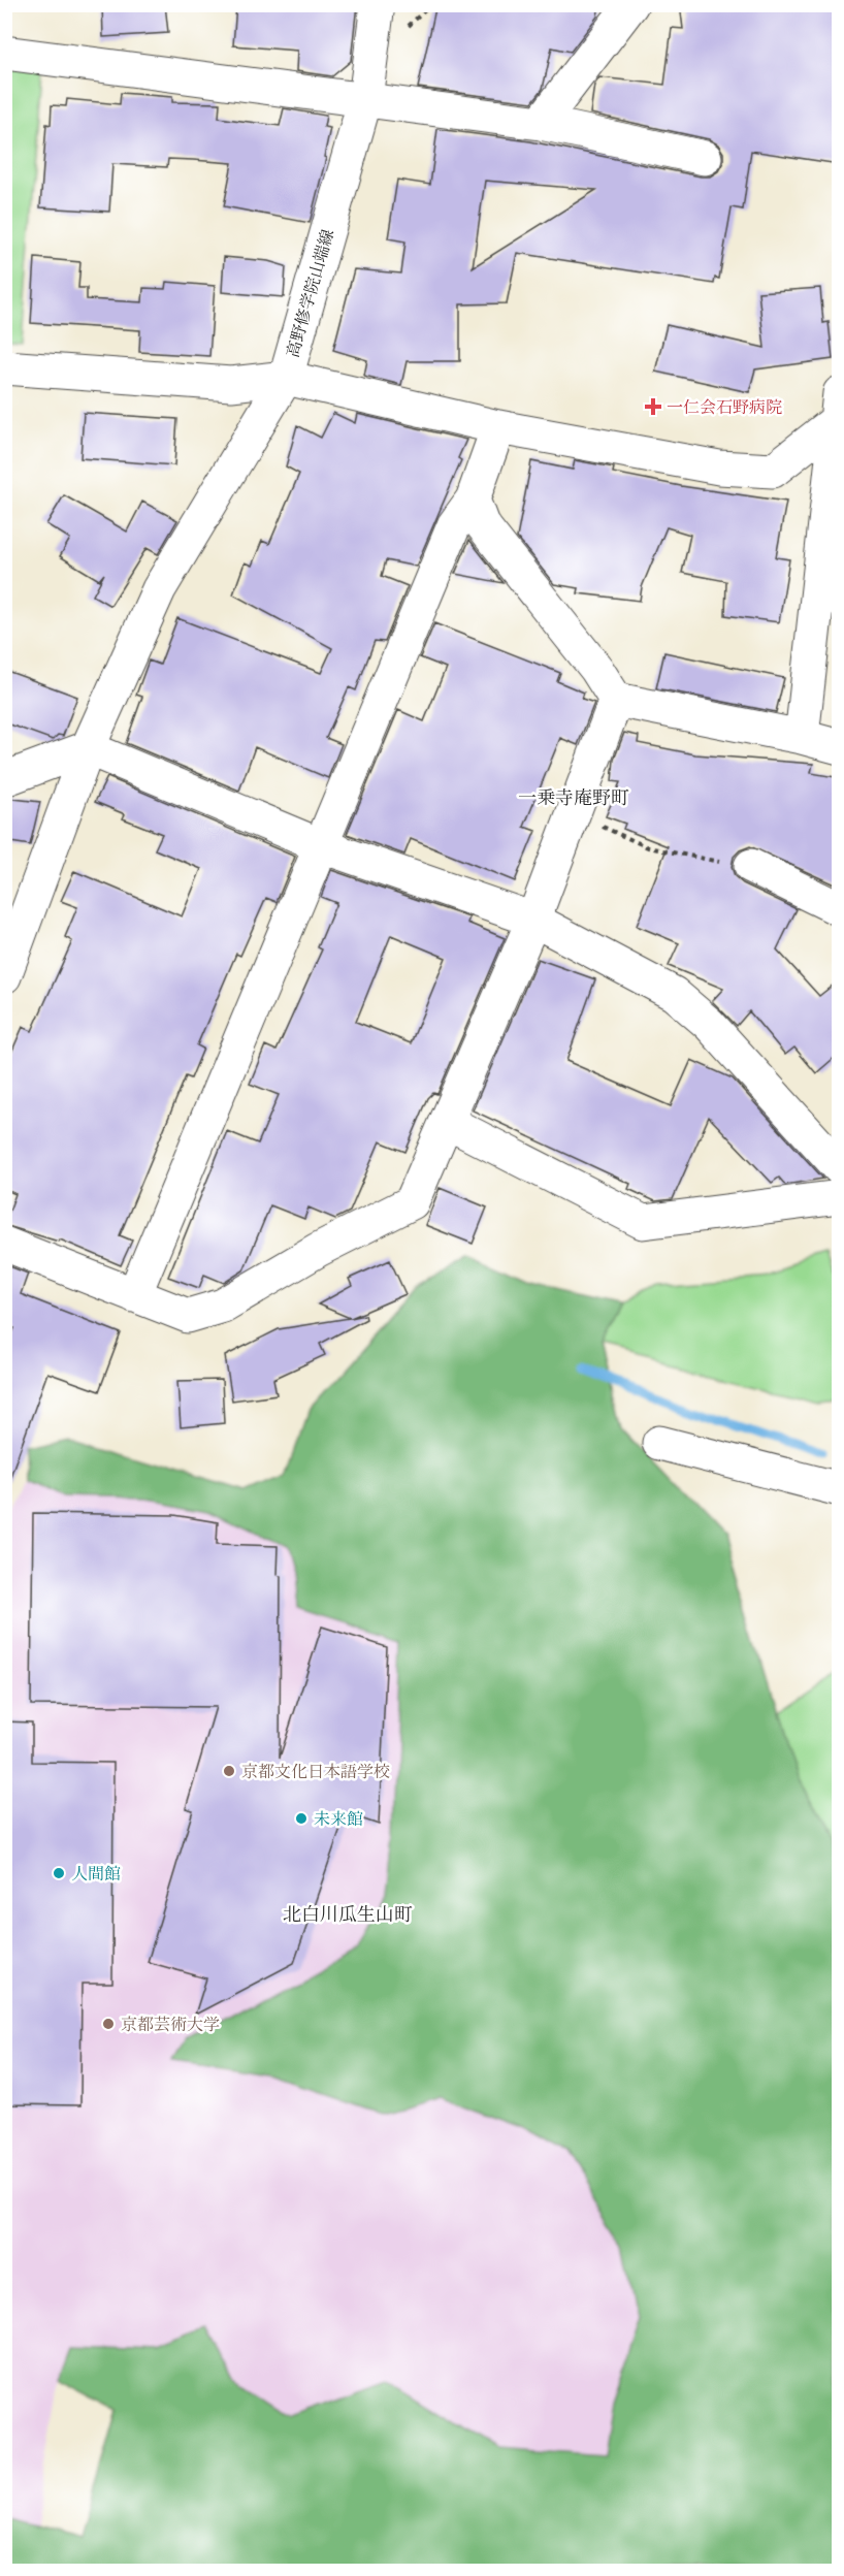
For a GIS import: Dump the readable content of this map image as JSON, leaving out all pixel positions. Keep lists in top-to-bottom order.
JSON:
{
  "streets": {
    "street": ["高野修学院山端線"]
  },
  "districts": ["一乗寺庵野町", "北白川瓜生山町"],
  "places": {
    "health": ["一仁会石野病院"],
    "other": [
      "京都文化日本語学校",
      "未来館",
      "人間館",
      "京都芸術大学"
    ]
  }
}
